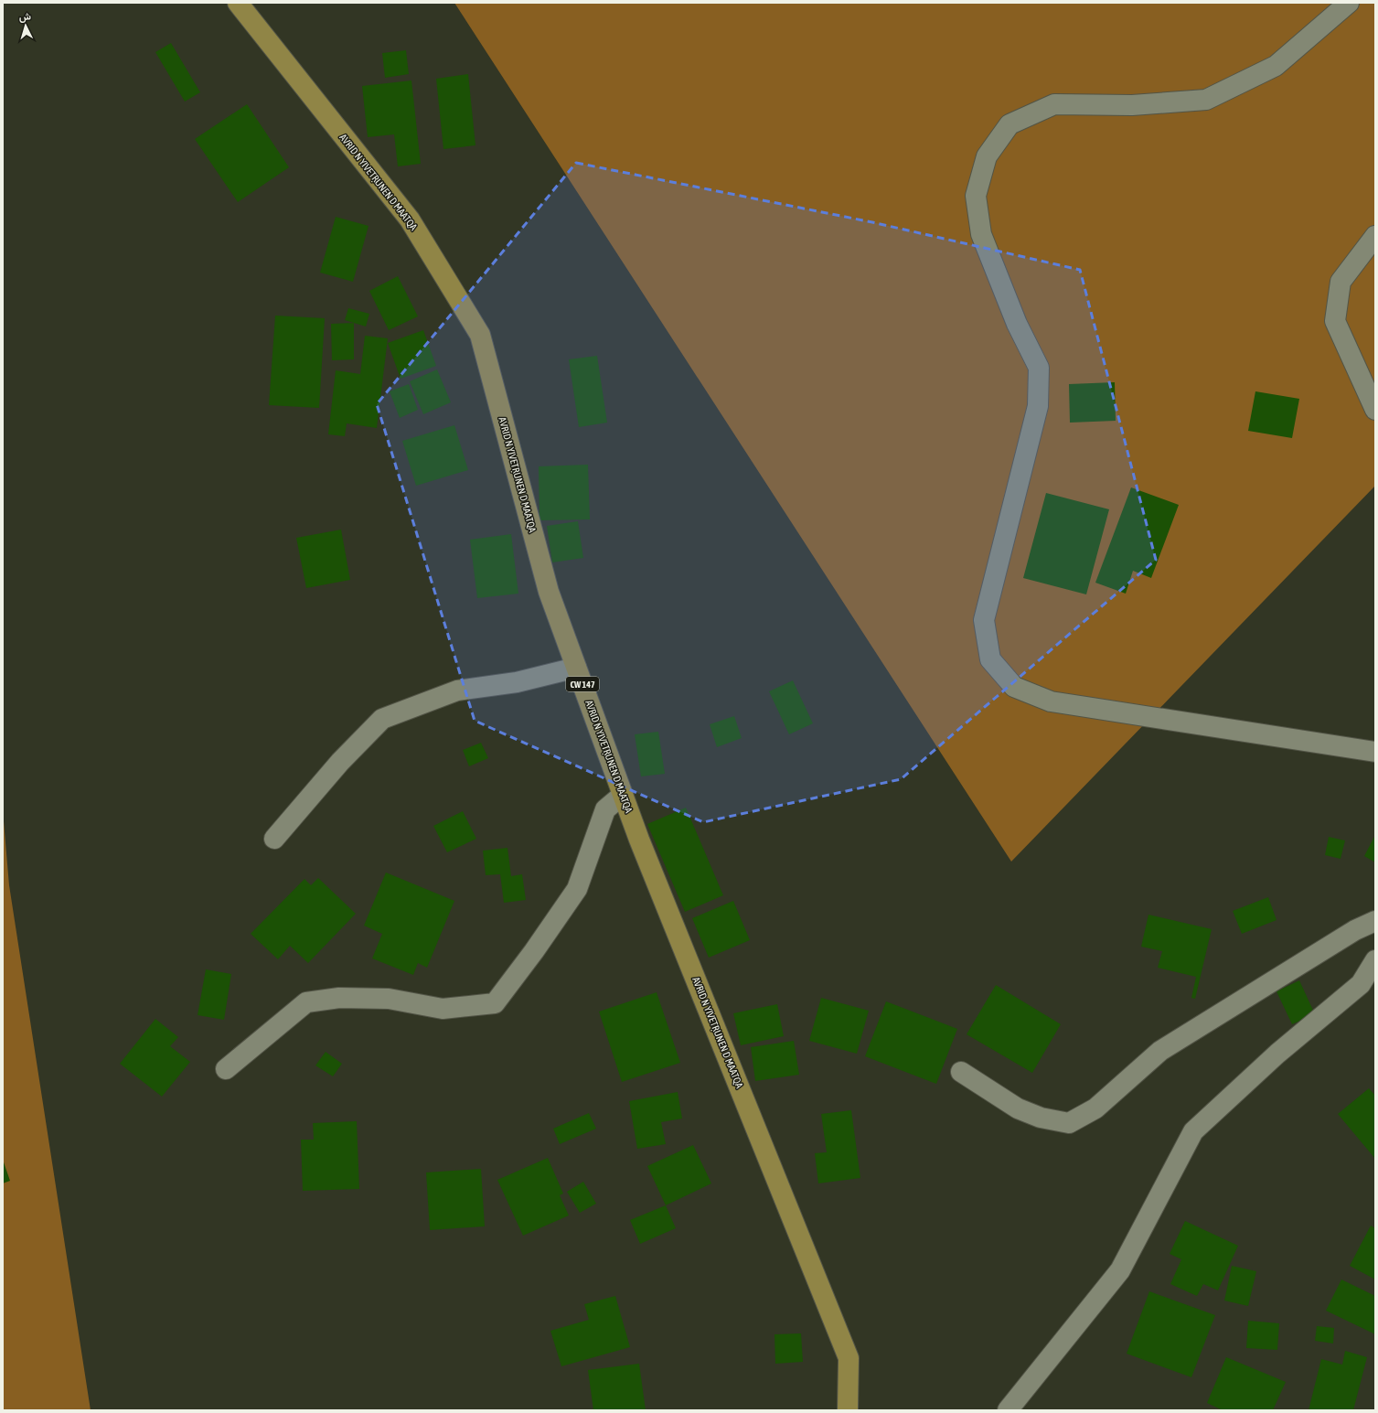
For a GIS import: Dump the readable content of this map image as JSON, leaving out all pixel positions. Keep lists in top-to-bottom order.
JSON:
{
  "streets": {
    "main road": ["AVRID N YIVETṚUNEN D MAATQA", "CW 147"]
  },
  "north": "top"
}
